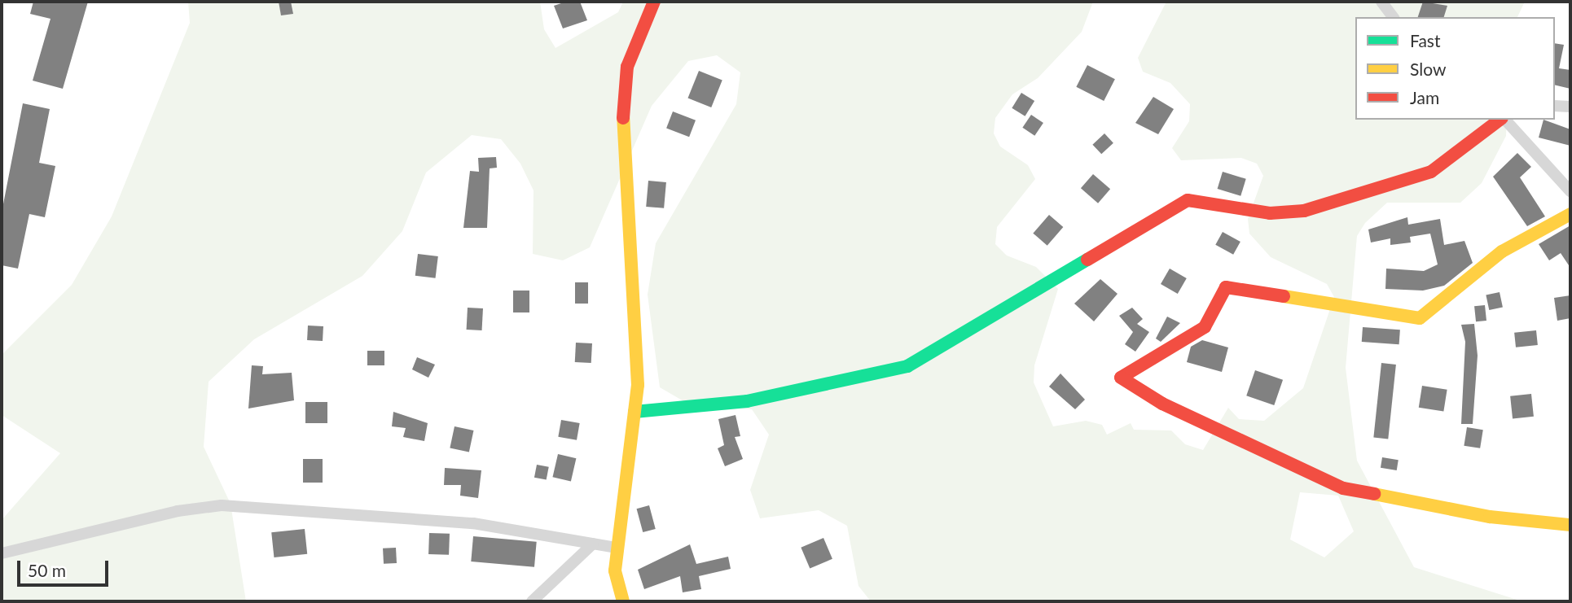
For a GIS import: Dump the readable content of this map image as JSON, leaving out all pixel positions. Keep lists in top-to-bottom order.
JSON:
{
  "legend": ["Fast", "Slow", "Jam"],
  "scale_bar": "50 m"
}
